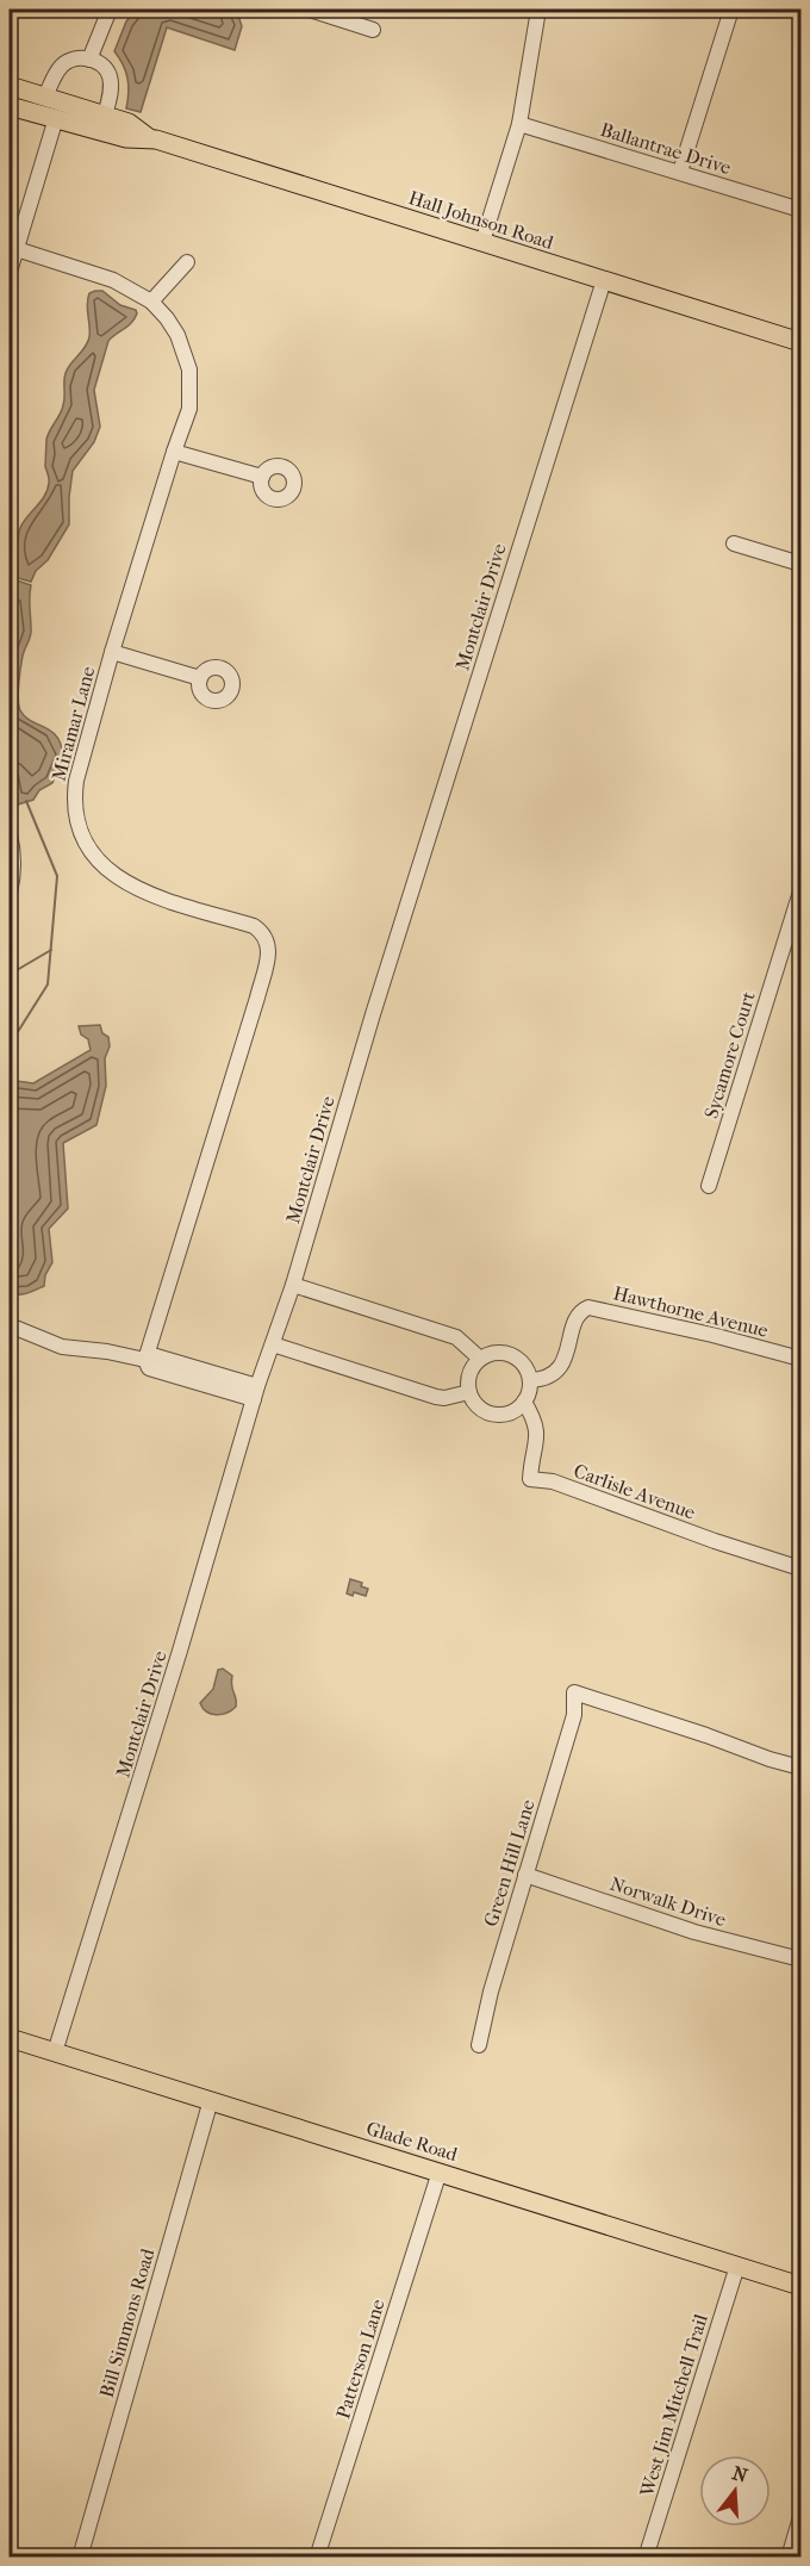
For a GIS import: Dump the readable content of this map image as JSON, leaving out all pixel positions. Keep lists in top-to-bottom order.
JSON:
{
  "streets": {
    "main road": ["Hall Johnson Road", "Glade Road"],
    "street": [
      "Ballantrae Drive",
      "Montclair Drive",
      "Miramar Lane",
      "Sycamore Court",
      "Hawthorne Avenue",
      "Carlisle Avenue",
      "Green Hill Lane",
      "Norwalk Drive",
      "Bill Simmons Road",
      "Patterson Lane",
      "West Jim Mitchell Trail"
    ]
  },
  "crossings": [
    ["Hall Johnson Road", "Montclair Drive"],
    ["Montclair Drive", "Glade Road"],
    ["Hawthorne Avenue", "Carlisle Avenue"],
    ["Green Hill Lane", "Norwalk Drive"],
    ["Glade Road", "Bill Simmons Road"],
    ["Glade Road", "Patterson Lane"],
    ["Glade Road", "West Jim Mitchell Trail"]
  ],
  "north": "top"
}
